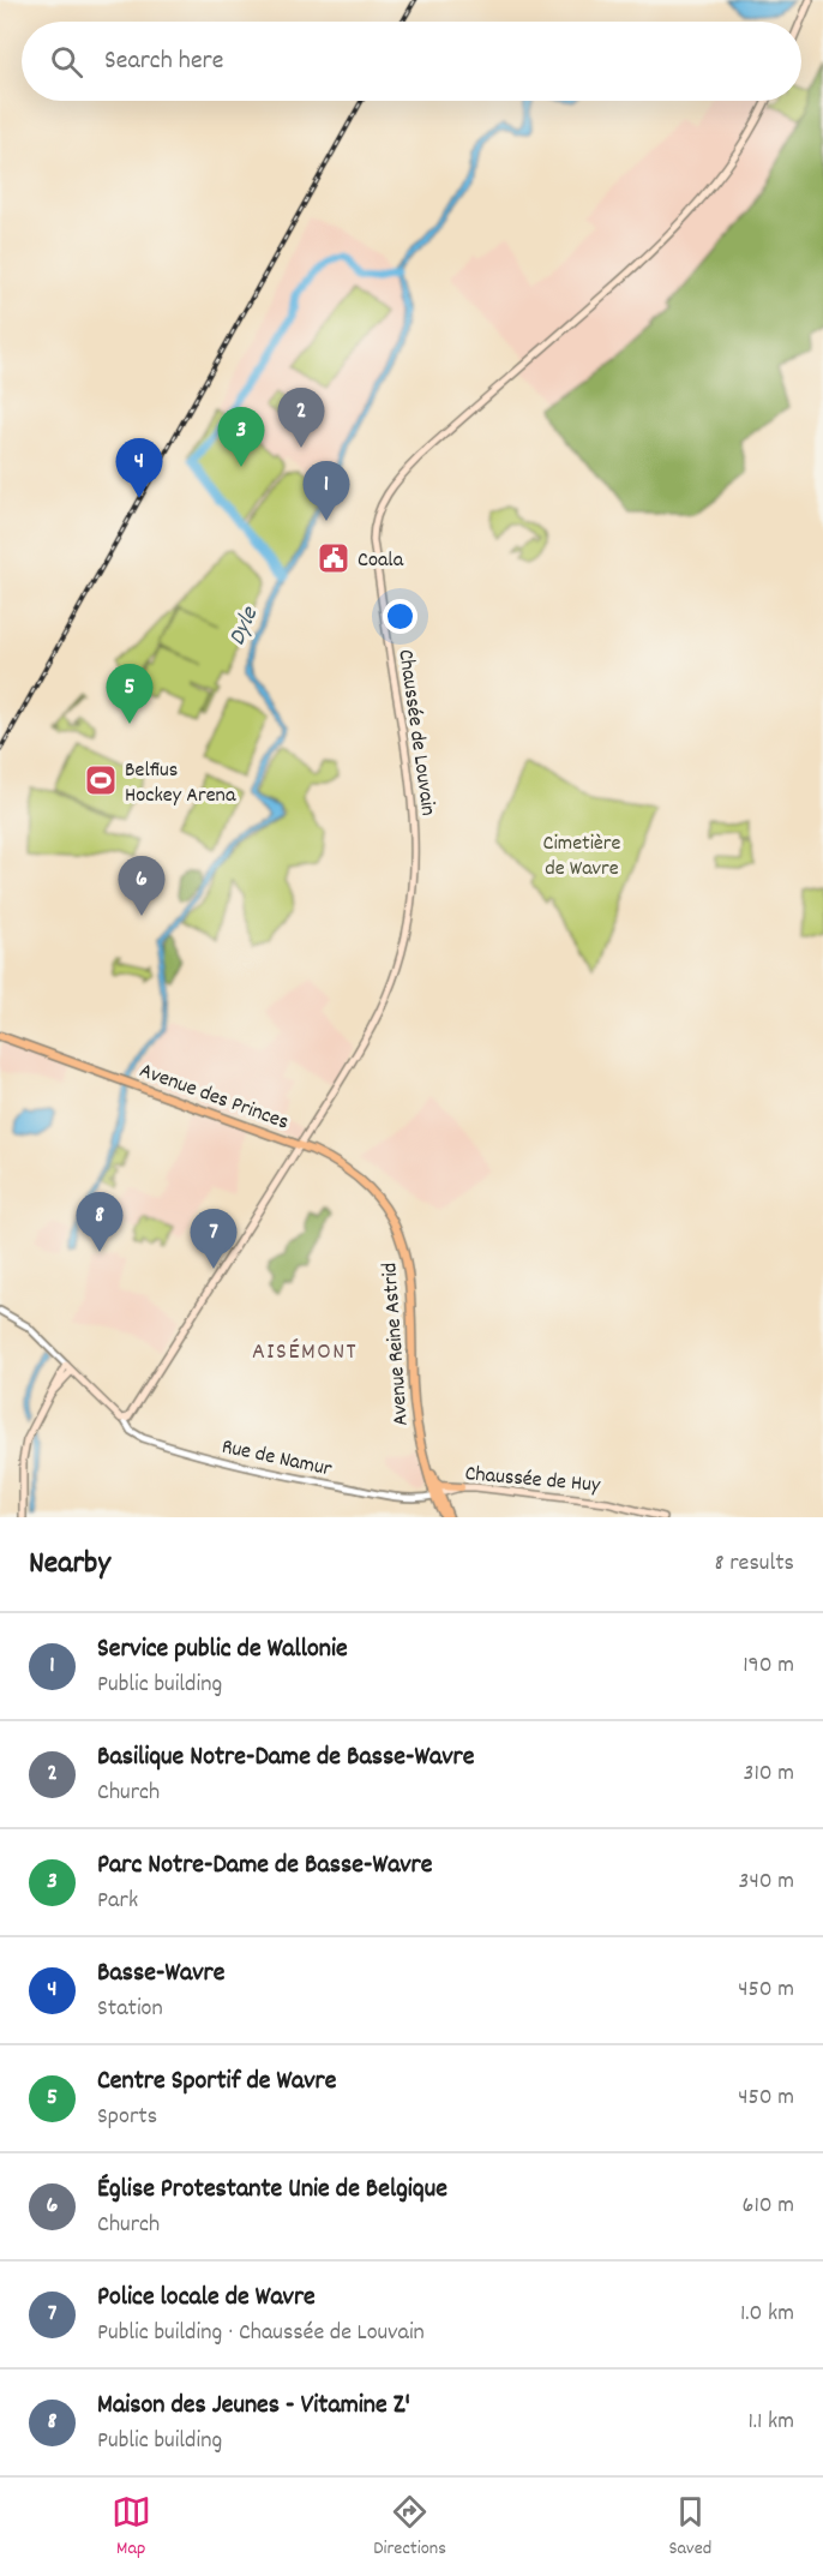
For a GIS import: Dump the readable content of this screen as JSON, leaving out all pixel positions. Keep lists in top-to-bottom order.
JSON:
{
  "streets": {
    "main road": [
      "Chaussée de Louvain",
      "Avenue des Princes",
      "Avenue Reine Astrid",
      "Chaussée de Huy"
    ],
    "street": ["Rue de Namur"]
  },
  "crossings": [
    ["Chaussée de Louvain", "Avenue des Princes"],
    ["Chaussée de Louvain", "Avenue Reine Astrid"],
    ["Chaussée de Louvain", "Rue de Namur"],
    ["Avenue des Princes", "Avenue Reine Astrid"],
    ["Avenue Reine Astrid", "Rue de Namur"],
    ["Avenue Reine Astrid", "Chaussée de Huy"],
    ["Rue de Namur", "Chaussée de Huy"]
  ],
  "districts": ["AISÉMONT"],
  "water": ["Dyle"],
  "parks": ["Cimetière de Wavre"],
  "places": {
    "public building": ["Coala"],
    "sports": ["Belfius Hockey Arena"]
  },
  "page": {
    "search": "Search here",
    "pins": [
      "2",
      "3",
      "4",
      "1",
      "5",
      "6",
      "8",
      "7"
    ],
    "heading": ["Nearby", "8 results"],
    "list": [
      {
        "mark": "1",
        "name": "Service public de Wallonie",
        "note": "Public building",
        "value": "190 m"
      },
      {
        "mark": "2",
        "name": "Basilique Notre-Dame de Basse-Wavre",
        "note": "Church",
        "value": "310 m"
      },
      {
        "mark": "3",
        "name": "Parc Notre-Dame de Basse-Wavre",
        "note": "Park",
        "value": "340 m"
      },
      {
        "mark": "4",
        "name": "Basse-Wavre",
        "note": "Station",
        "value": "450 m"
      },
      {
        "mark": "5",
        "name": "Centre Sportif de Wavre",
        "note": "Sports",
        "value": "450 m"
      },
      {
        "mark": "6",
        "name": "Église Protestante Unie de Belgique",
        "note": "Church",
        "value": "610 m"
      },
      {
        "mark": "7",
        "name": "Police locale de Wavre",
        "note": "Public building · Chaussée de Louvain",
        "value": "1.0 km"
      },
      {
        "mark": "8",
        "name": "Maison des Jeunes - Vitamine Z'",
        "note": "Public building",
        "value": "1.1 km"
      }
    ],
    "nav": ["Map", "Directions", "Saved"]
  }
}
